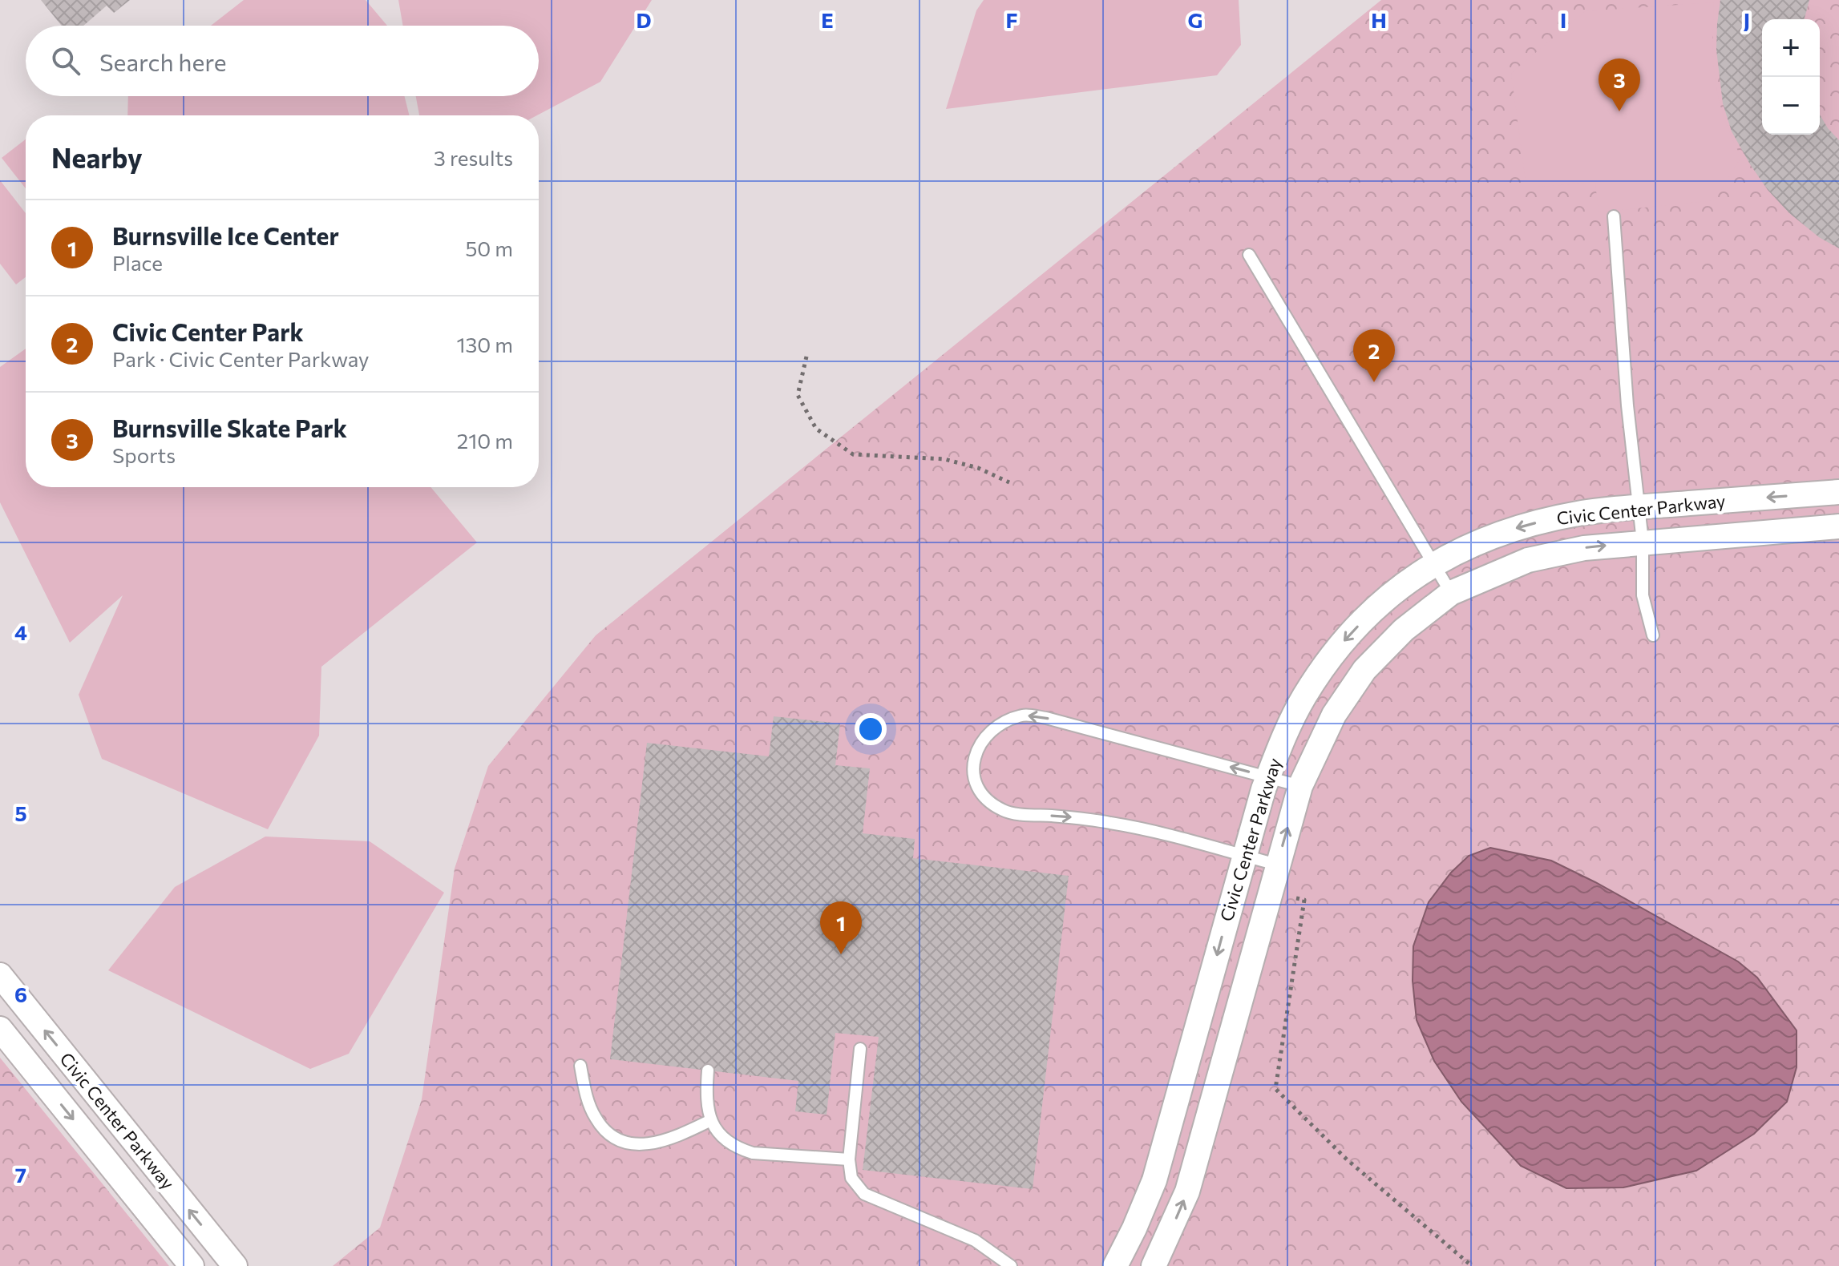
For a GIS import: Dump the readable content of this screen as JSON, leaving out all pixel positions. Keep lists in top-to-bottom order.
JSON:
{
  "streets": {
    "street": ["Civic Center Parkway"]
  },
  "page": {
    "map_buttons": ["+", "−"],
    "search": "Search here",
    "pins": ["3", "2", "1"],
    "heading": ["Nearby", "3 results"],
    "list": [
      {
        "mark": "1",
        "name": "Burnsville Ice Center",
        "note": "Place",
        "value": "50 m"
      },
      {
        "mark": "2",
        "name": "Civic Center Park",
        "note": "Park · Civic Center Parkway",
        "value": "130 m"
      },
      {
        "mark": "3",
        "name": "Burnsville Skate Park",
        "note": "Sports",
        "value": "210 m"
      }
    ]
  },
  "grid": {
    "columns": [
      "D",
      "E",
      "F",
      "G",
      "H",
      "I",
      "J"
    ],
    "rows": [
      "4",
      "5",
      "6",
      "7"
    ]
  }
}
